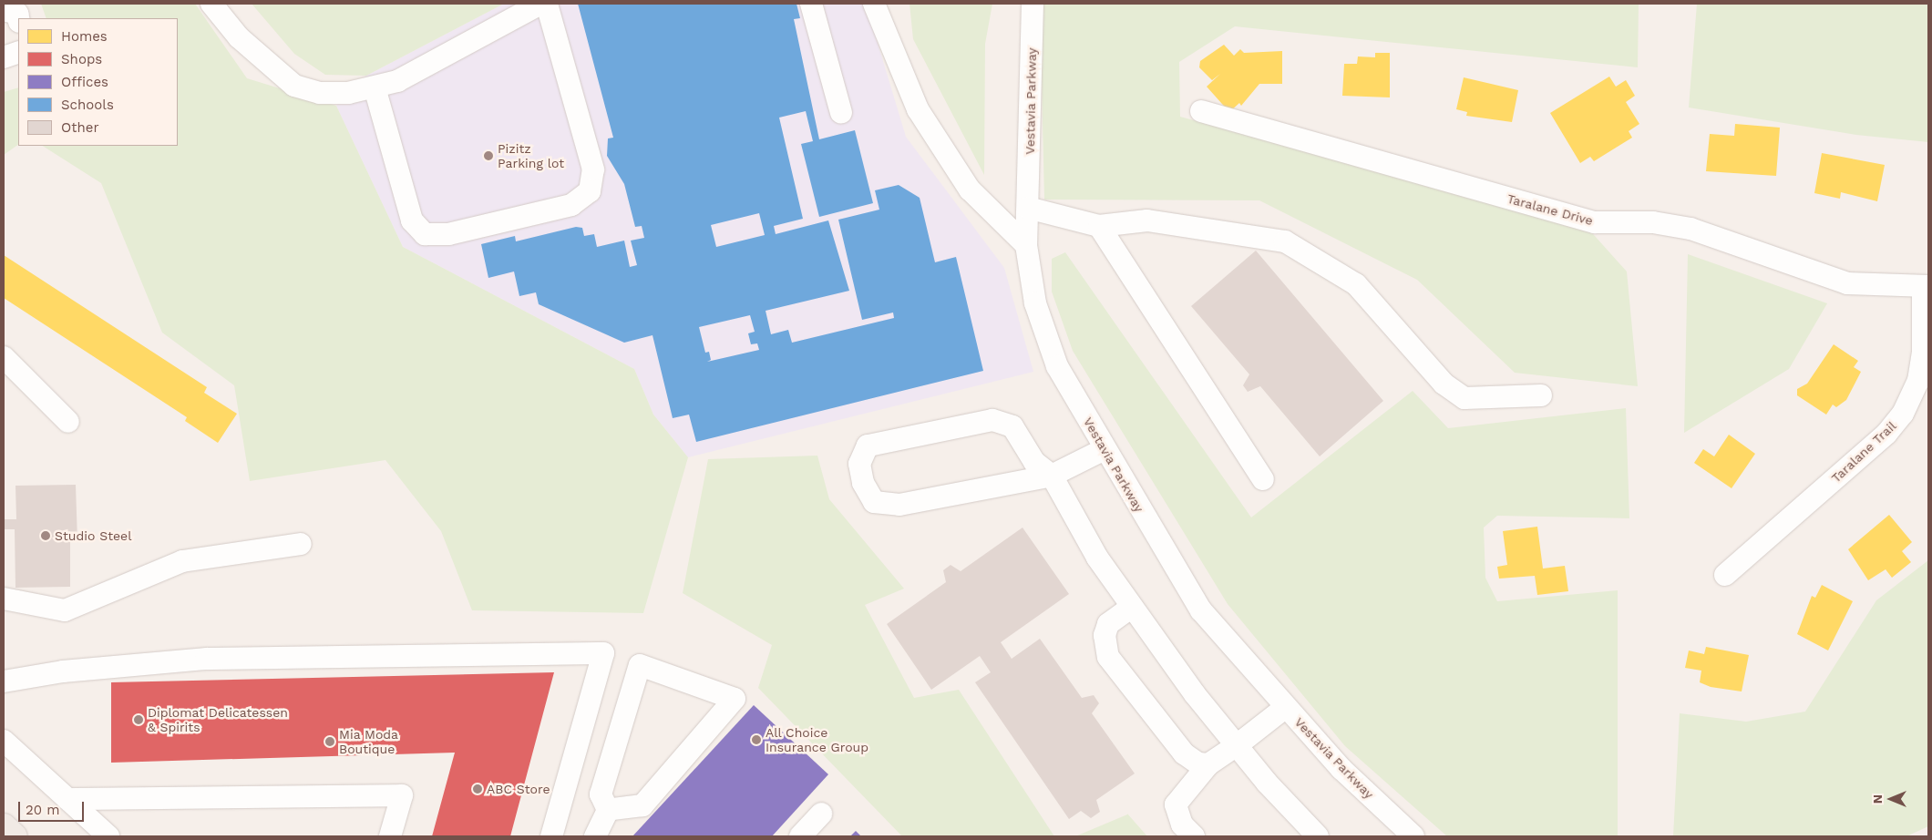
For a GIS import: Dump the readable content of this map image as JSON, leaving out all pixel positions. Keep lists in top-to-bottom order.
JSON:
{
  "streets": {
    "street": ["Vestavia Parkway", "Taralane Drive", "Taralane Trail"]
  },
  "crossings": [
    ["Taralane Drive", "Taralane Trail"]
  ],
  "places": [
    "Pizitz Parking lot",
    "Studio Steel",
    "Diplomat Delicatessen & Spirits",
    "All Choice Insurance Group",
    "Mia Moda Boutique",
    "ABC Store"
  ],
  "legend": [
    "Homes",
    "Shops",
    "Offices",
    "Schools",
    "Other"
  ],
  "scale_bar": "20 m",
  "north": "left"
}
